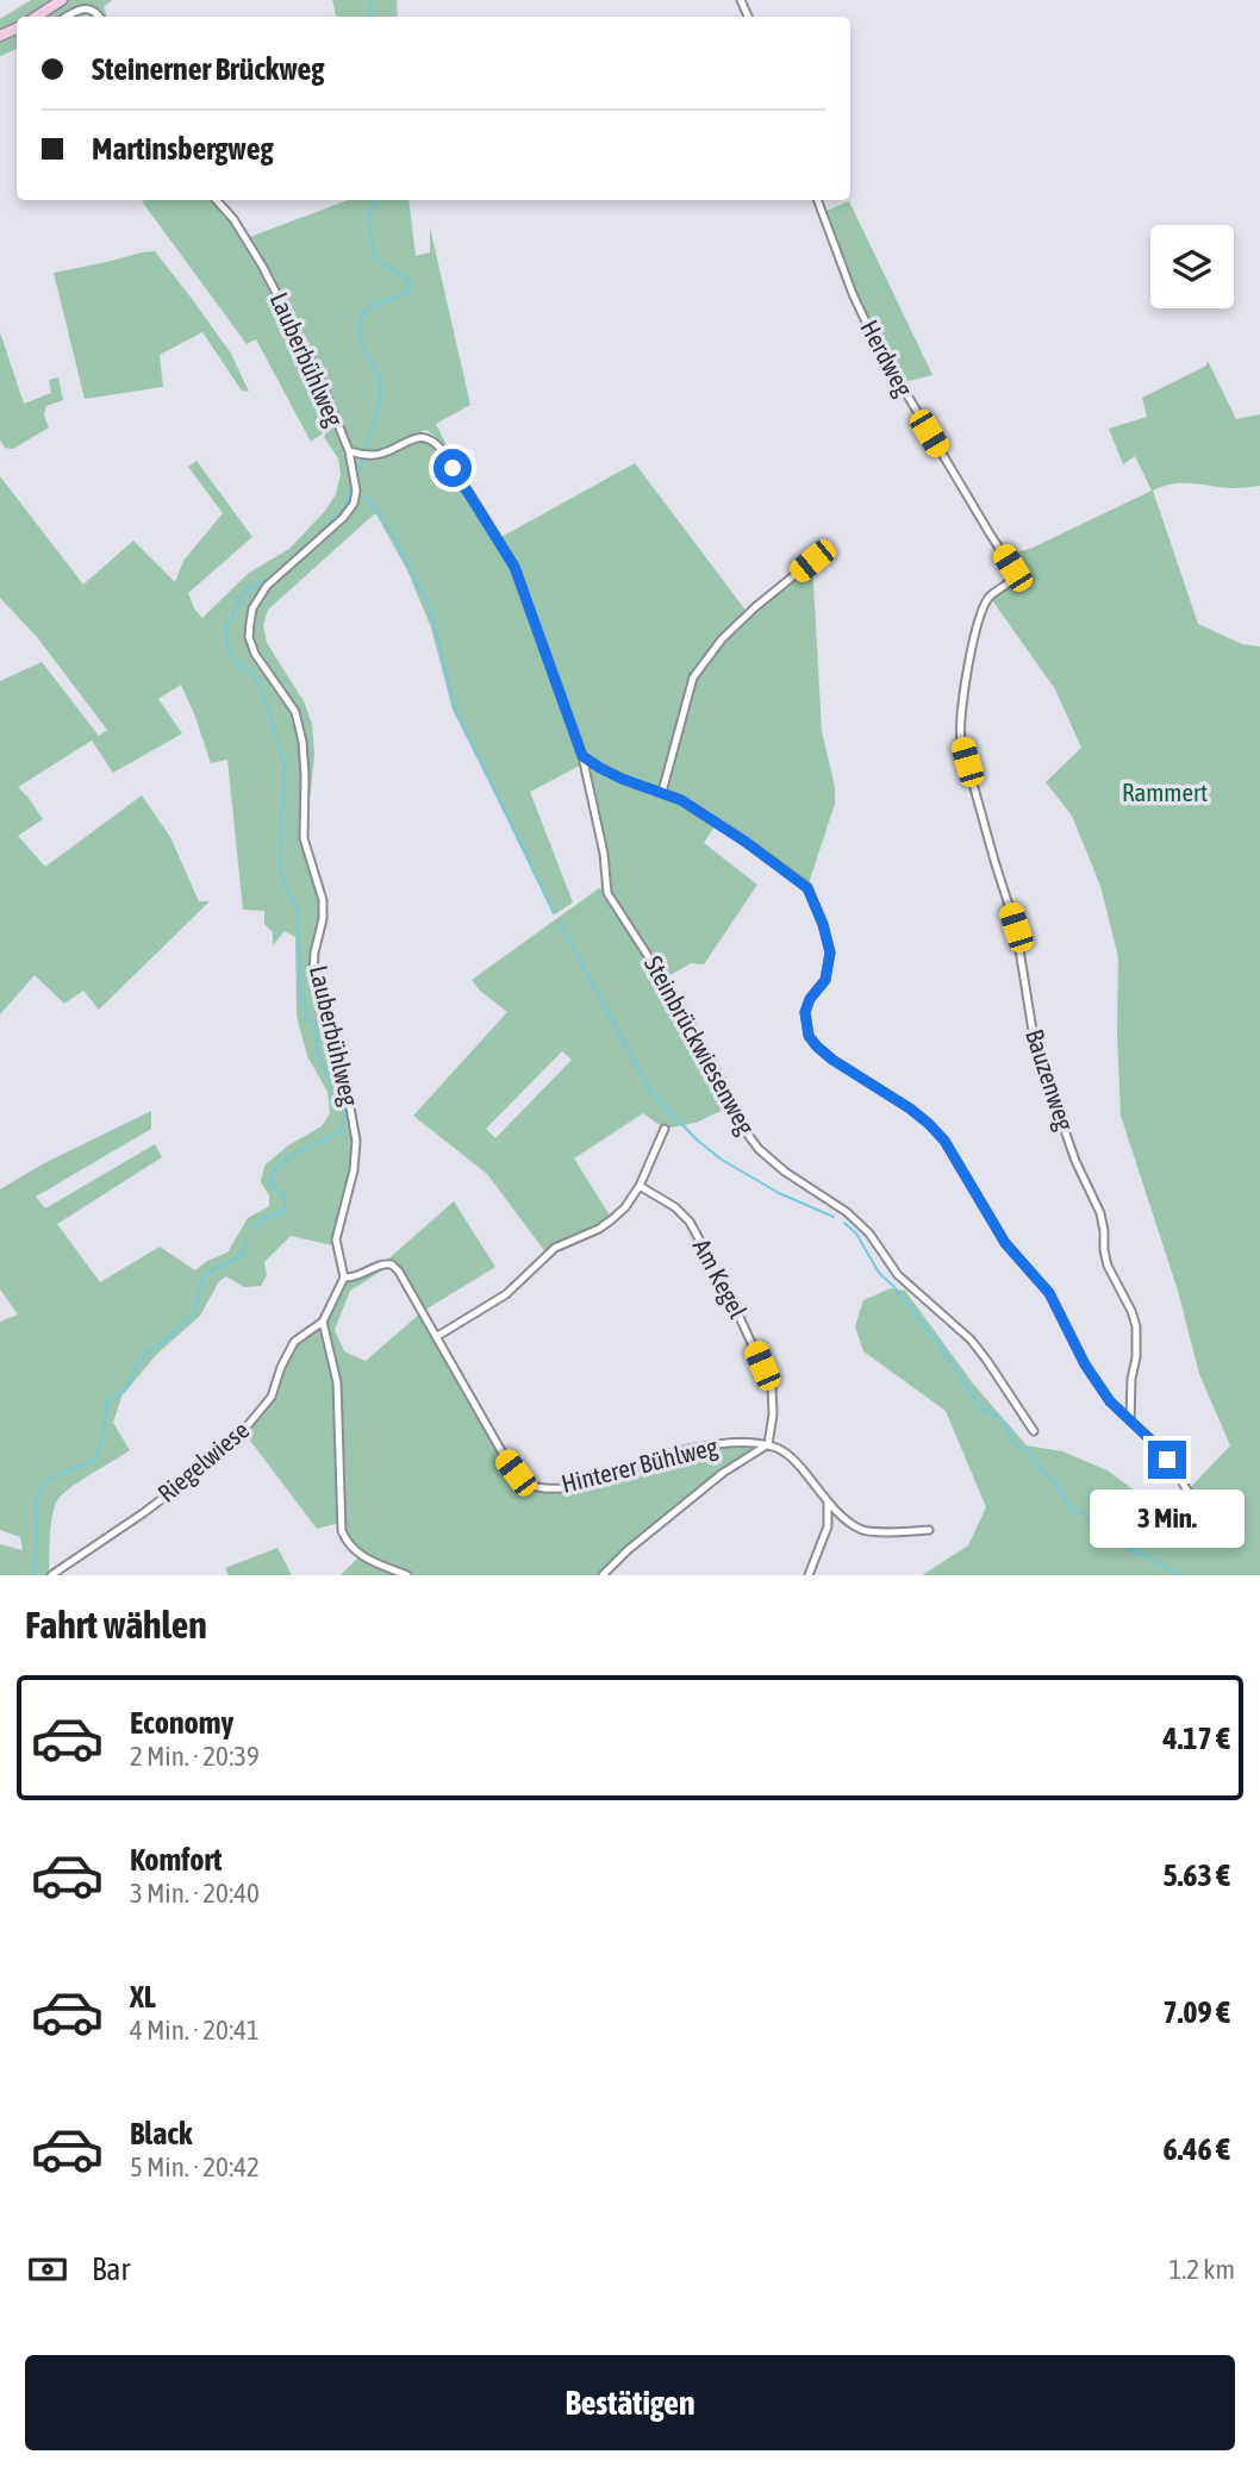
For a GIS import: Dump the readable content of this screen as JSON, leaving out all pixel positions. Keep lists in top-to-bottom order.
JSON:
{
  "streets": {
    "street": [
      "Herdweg",
      "Lauberbühlweg",
      "Steinbrückwiesenweg",
      "Bauzenweg",
      "Am Kegel",
      "Riegelwiese",
      "Hinterer Bühlweg"
    ]
  },
  "crossings": [
    ["Herdweg", "Bauzenweg"],
    ["Lauberbühlweg", "Steinbrückwiesenweg"],
    ["Lauberbühlweg", "Hinterer Bühlweg"],
    ["Am Kegel", "Hinterer Bühlweg"]
  ],
  "parks": ["Rammert"],
  "page": {
    "banner": ["Steinerner Brückweg", "Martinsbergweg"],
    "bubble": "3 Min.",
    "heading": "Fahrt wählen",
    "list": [
      {
        "name": "Economy",
        "note": "2 Min. · 20:39",
        "value": "4.17 €"
      },
      {
        "name": "Komfort",
        "note": "3 Min. · 20:40",
        "value": "5.63 €"
      },
      {
        "name": "XL",
        "note": "4 Min. · 20:41",
        "value": "7.09 €"
      },
      {
        "name": "Black",
        "note": "5 Min. · 20:42",
        "value": "6.46 €"
      }
    ],
    "pay": ["Bar", "1.2 km"],
    "buttons": "Bestätigen"
  }
}
